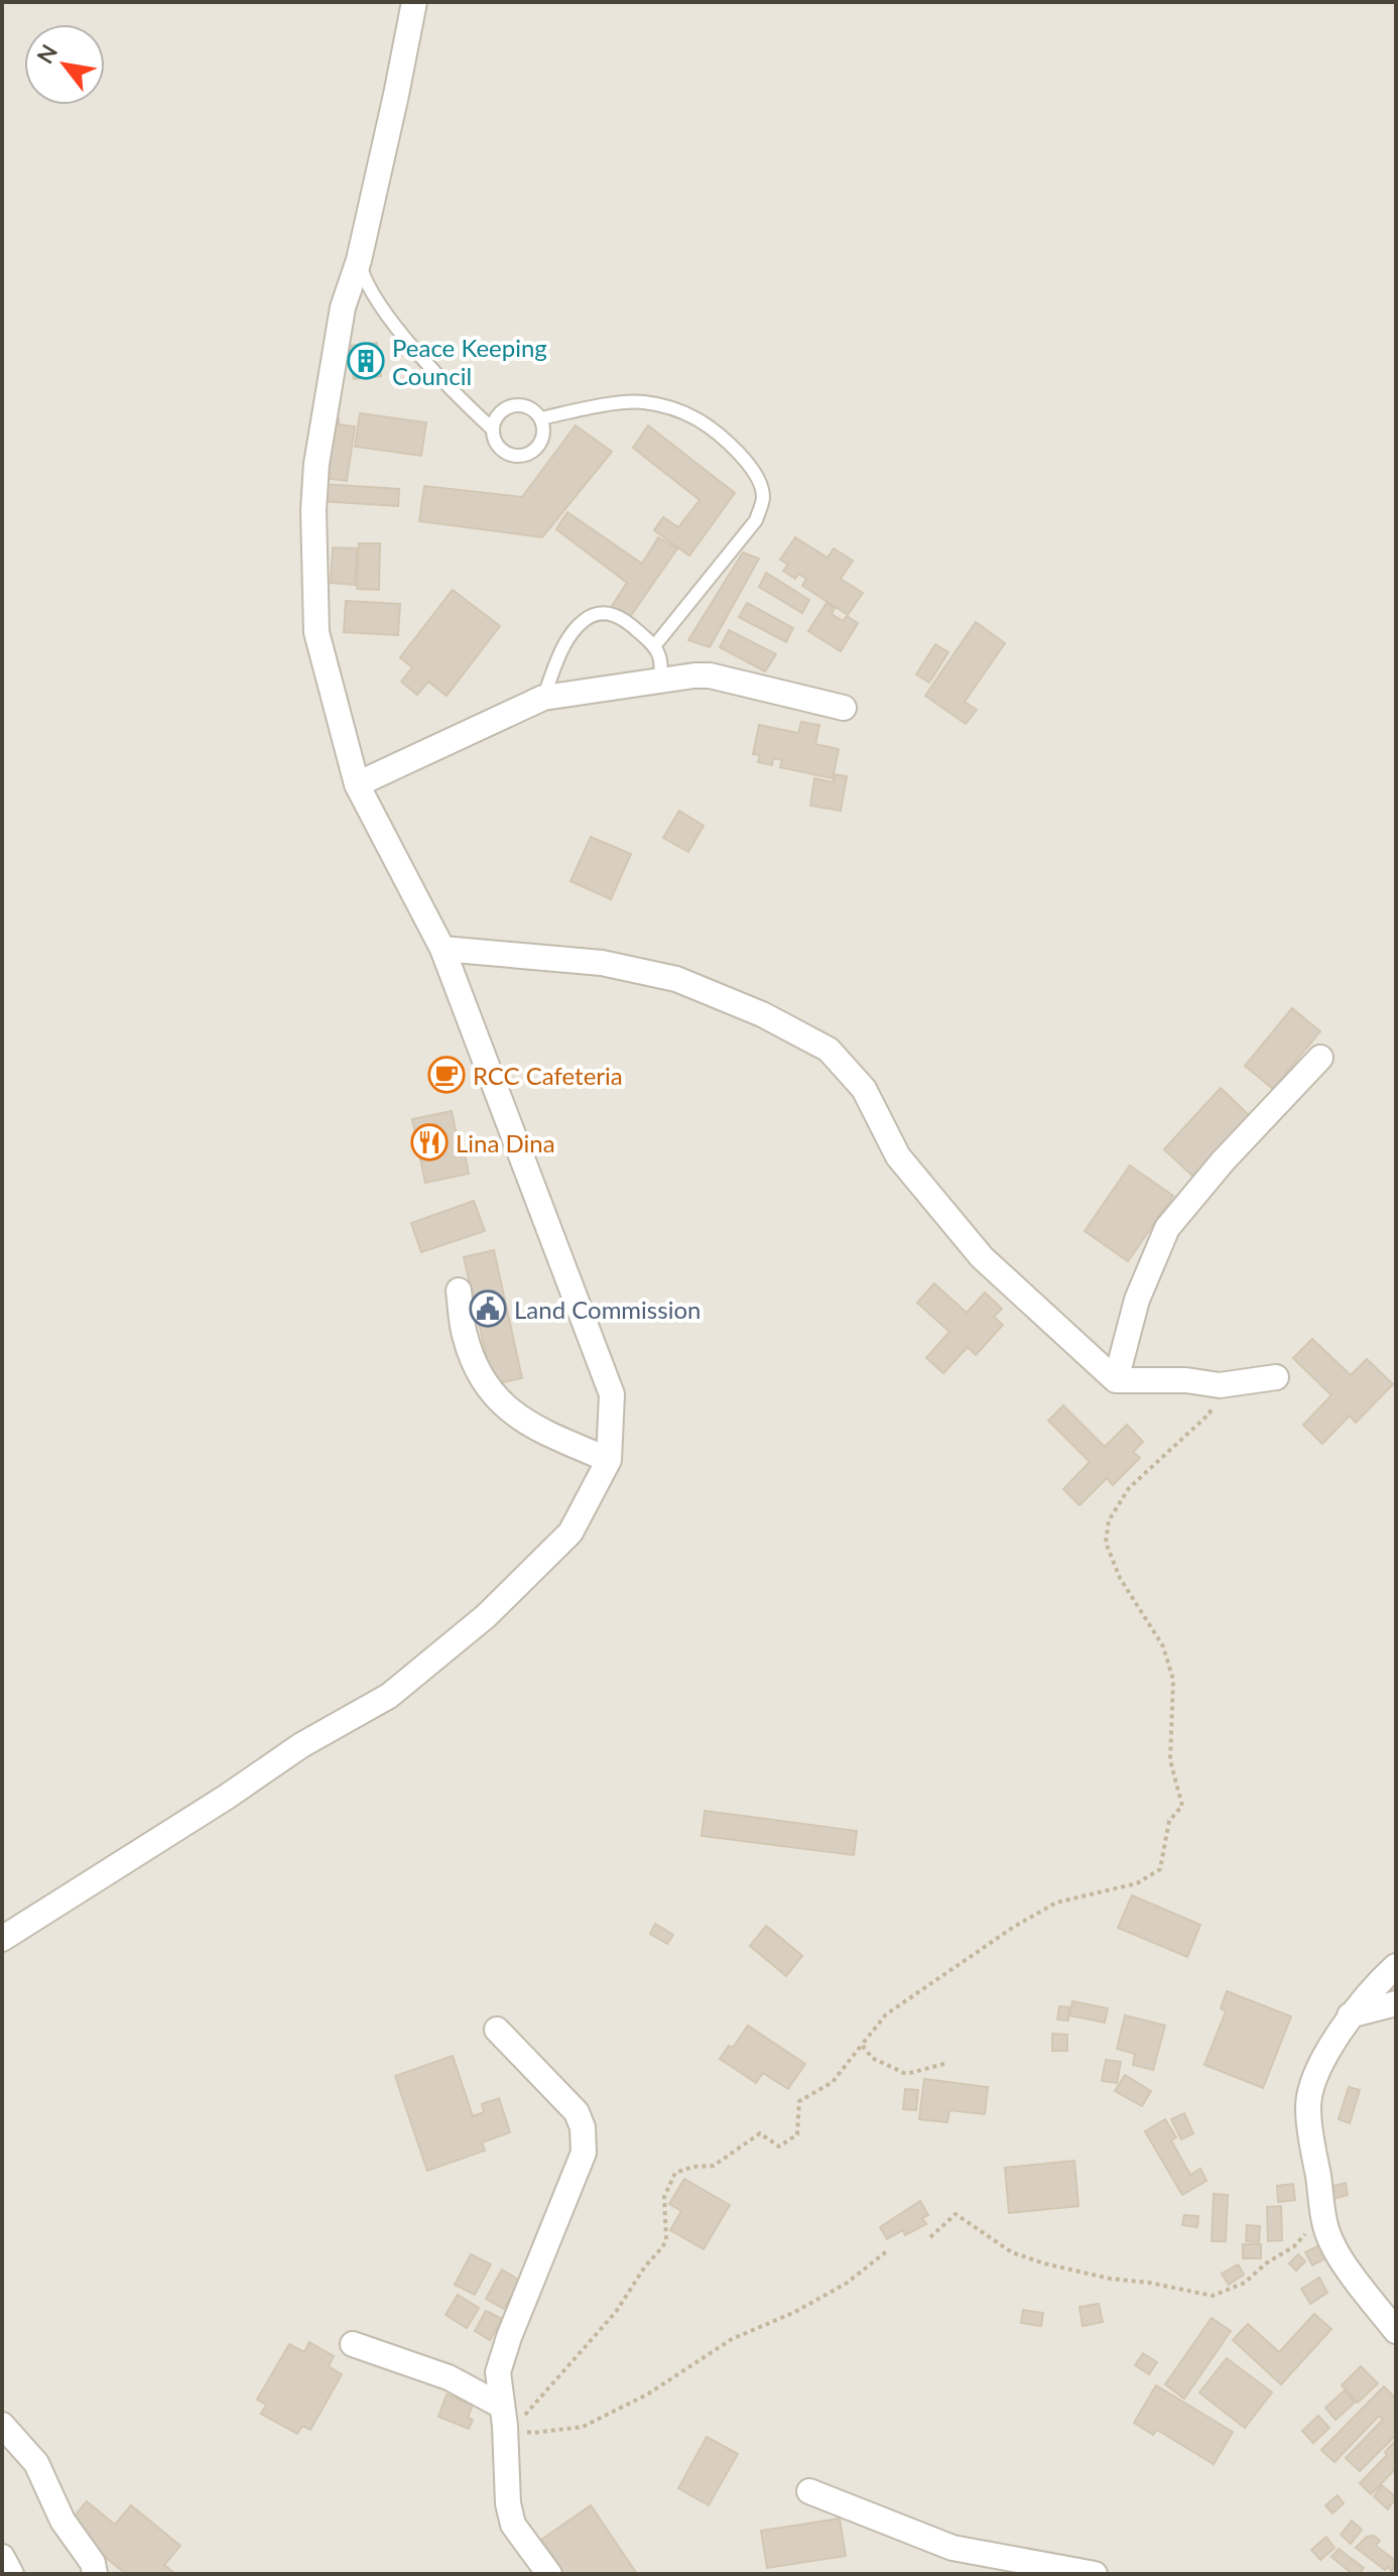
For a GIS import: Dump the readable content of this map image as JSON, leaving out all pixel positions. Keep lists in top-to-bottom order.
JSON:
{
  "places": {
    "building": ["Peace Keeping Council"],
    "cafe": ["RCC Cafeteria"],
    "restaurant": ["Lina Dina"],
    "public building": ["Land Commission"]
  },
  "north": "top left"
}
